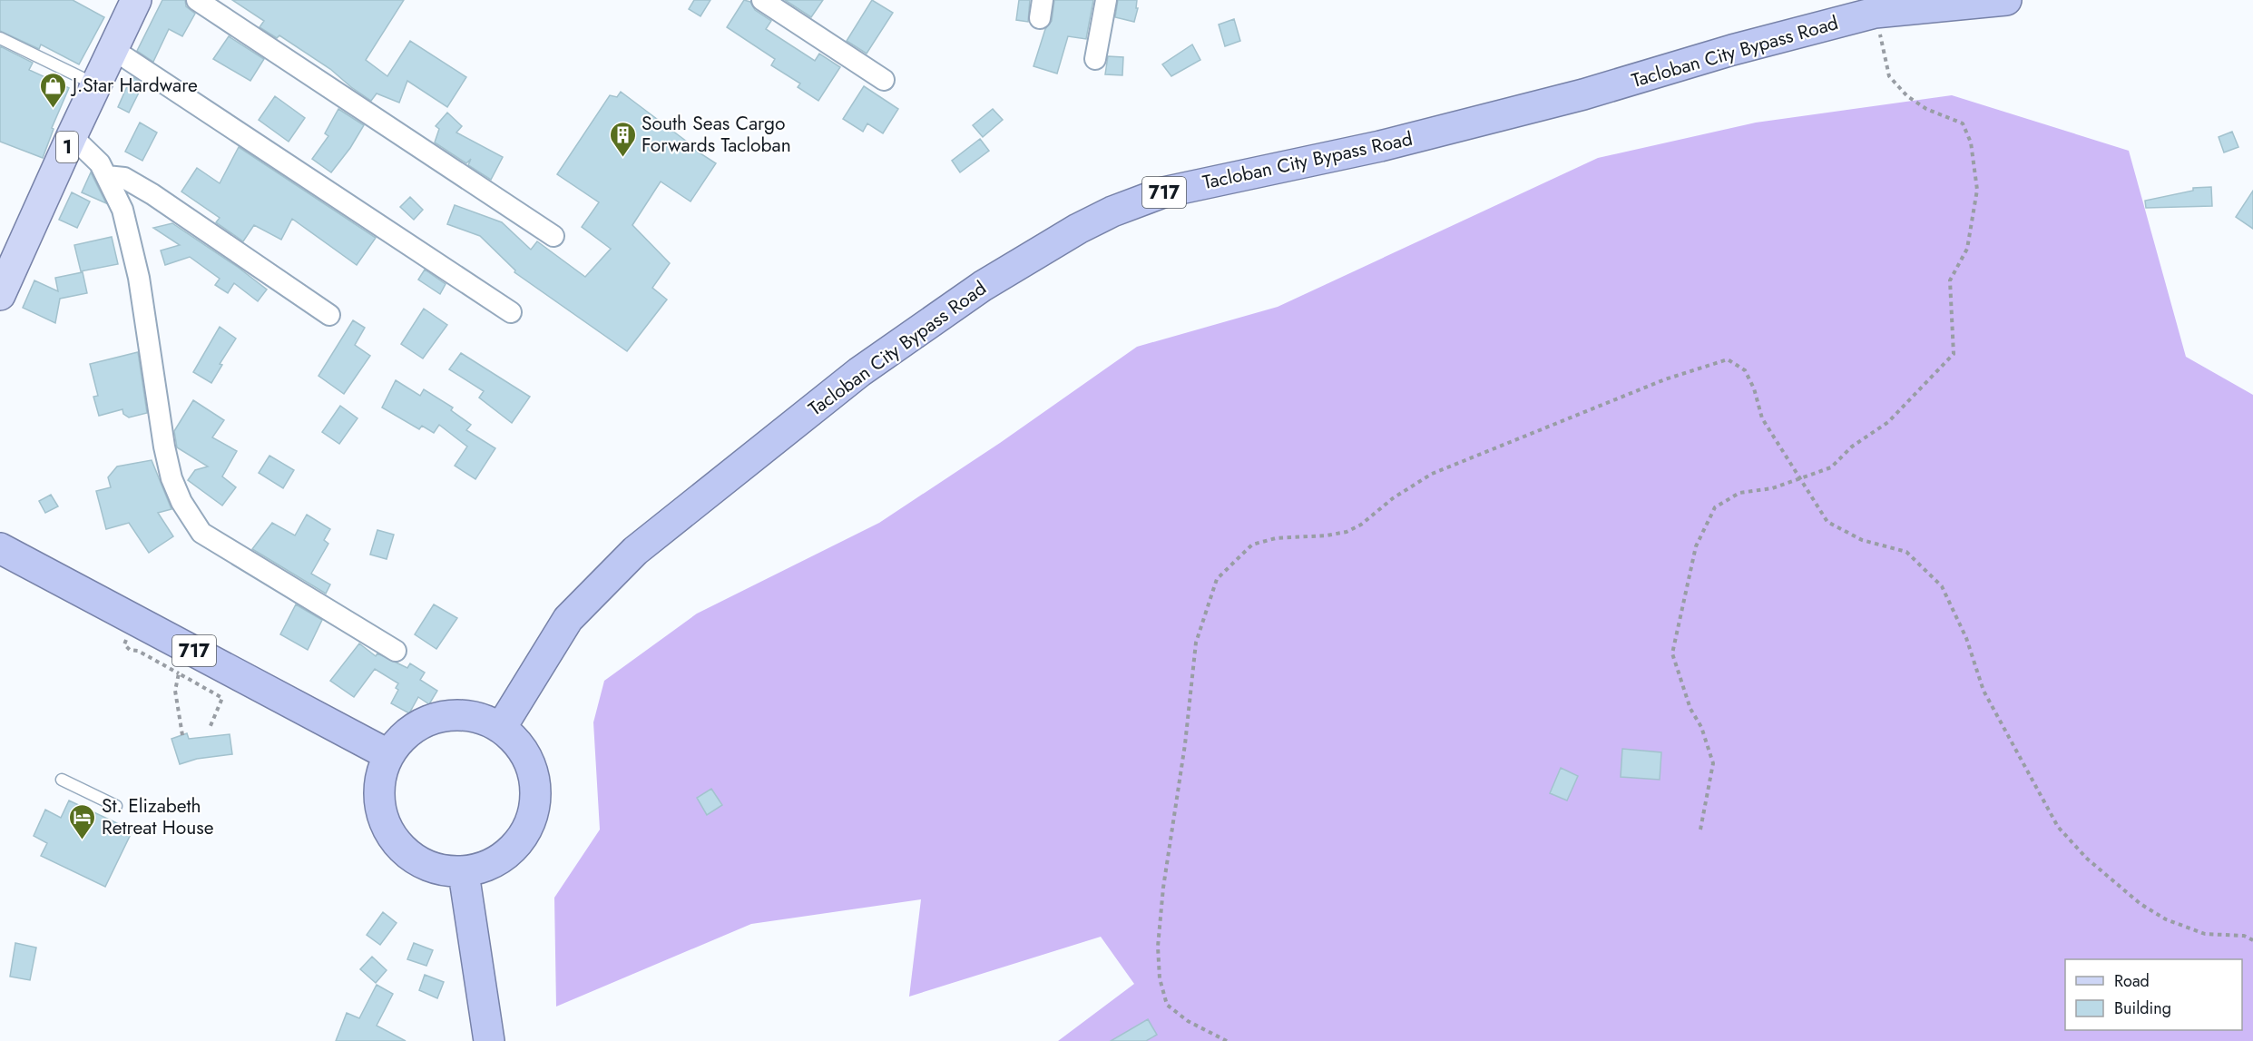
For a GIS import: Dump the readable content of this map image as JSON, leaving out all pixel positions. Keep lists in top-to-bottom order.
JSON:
{
  "streets": {
    "highway": ["Tacloban City Bypass Road", "717"],
    "main road": ["1"]
  },
  "crossings": [
    ["Tacloban City Bypass Road", "717"]
  ],
  "places": {
    "shop": ["J.Star Hardware"],
    "building": ["South Seas Cargo Forwards Tacloban"],
    "hotel": ["St. Elizabeth Retreat House"]
  },
  "legend": ["Road", "Building"]
}
